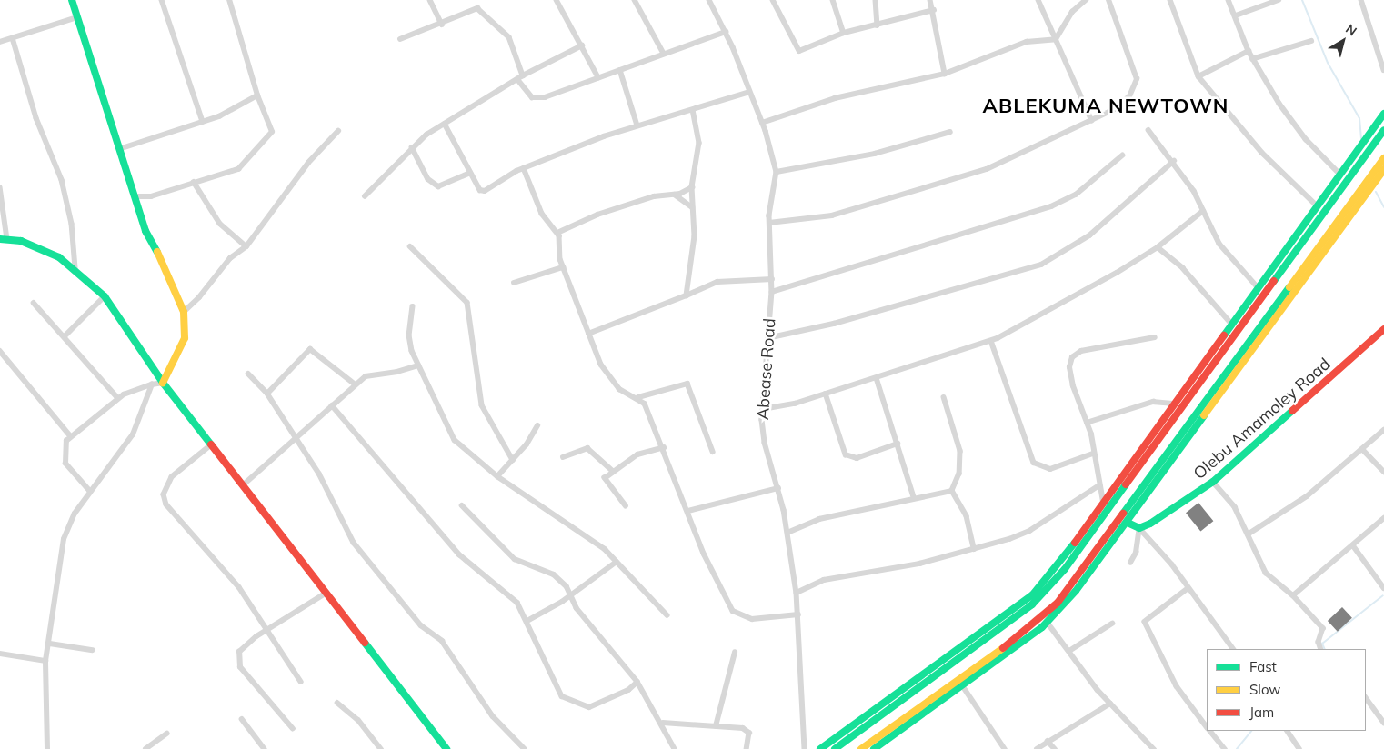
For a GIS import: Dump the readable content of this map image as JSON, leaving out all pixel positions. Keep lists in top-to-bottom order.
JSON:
{
  "streets": {
    "street": ["Abease Road", "Olebu Amamoley Road"]
  },
  "districts": ["ABLEKUMA NEWTOWN"],
  "legend": ["Fast", "Slow", "Jam"],
  "north": "top right"
}
